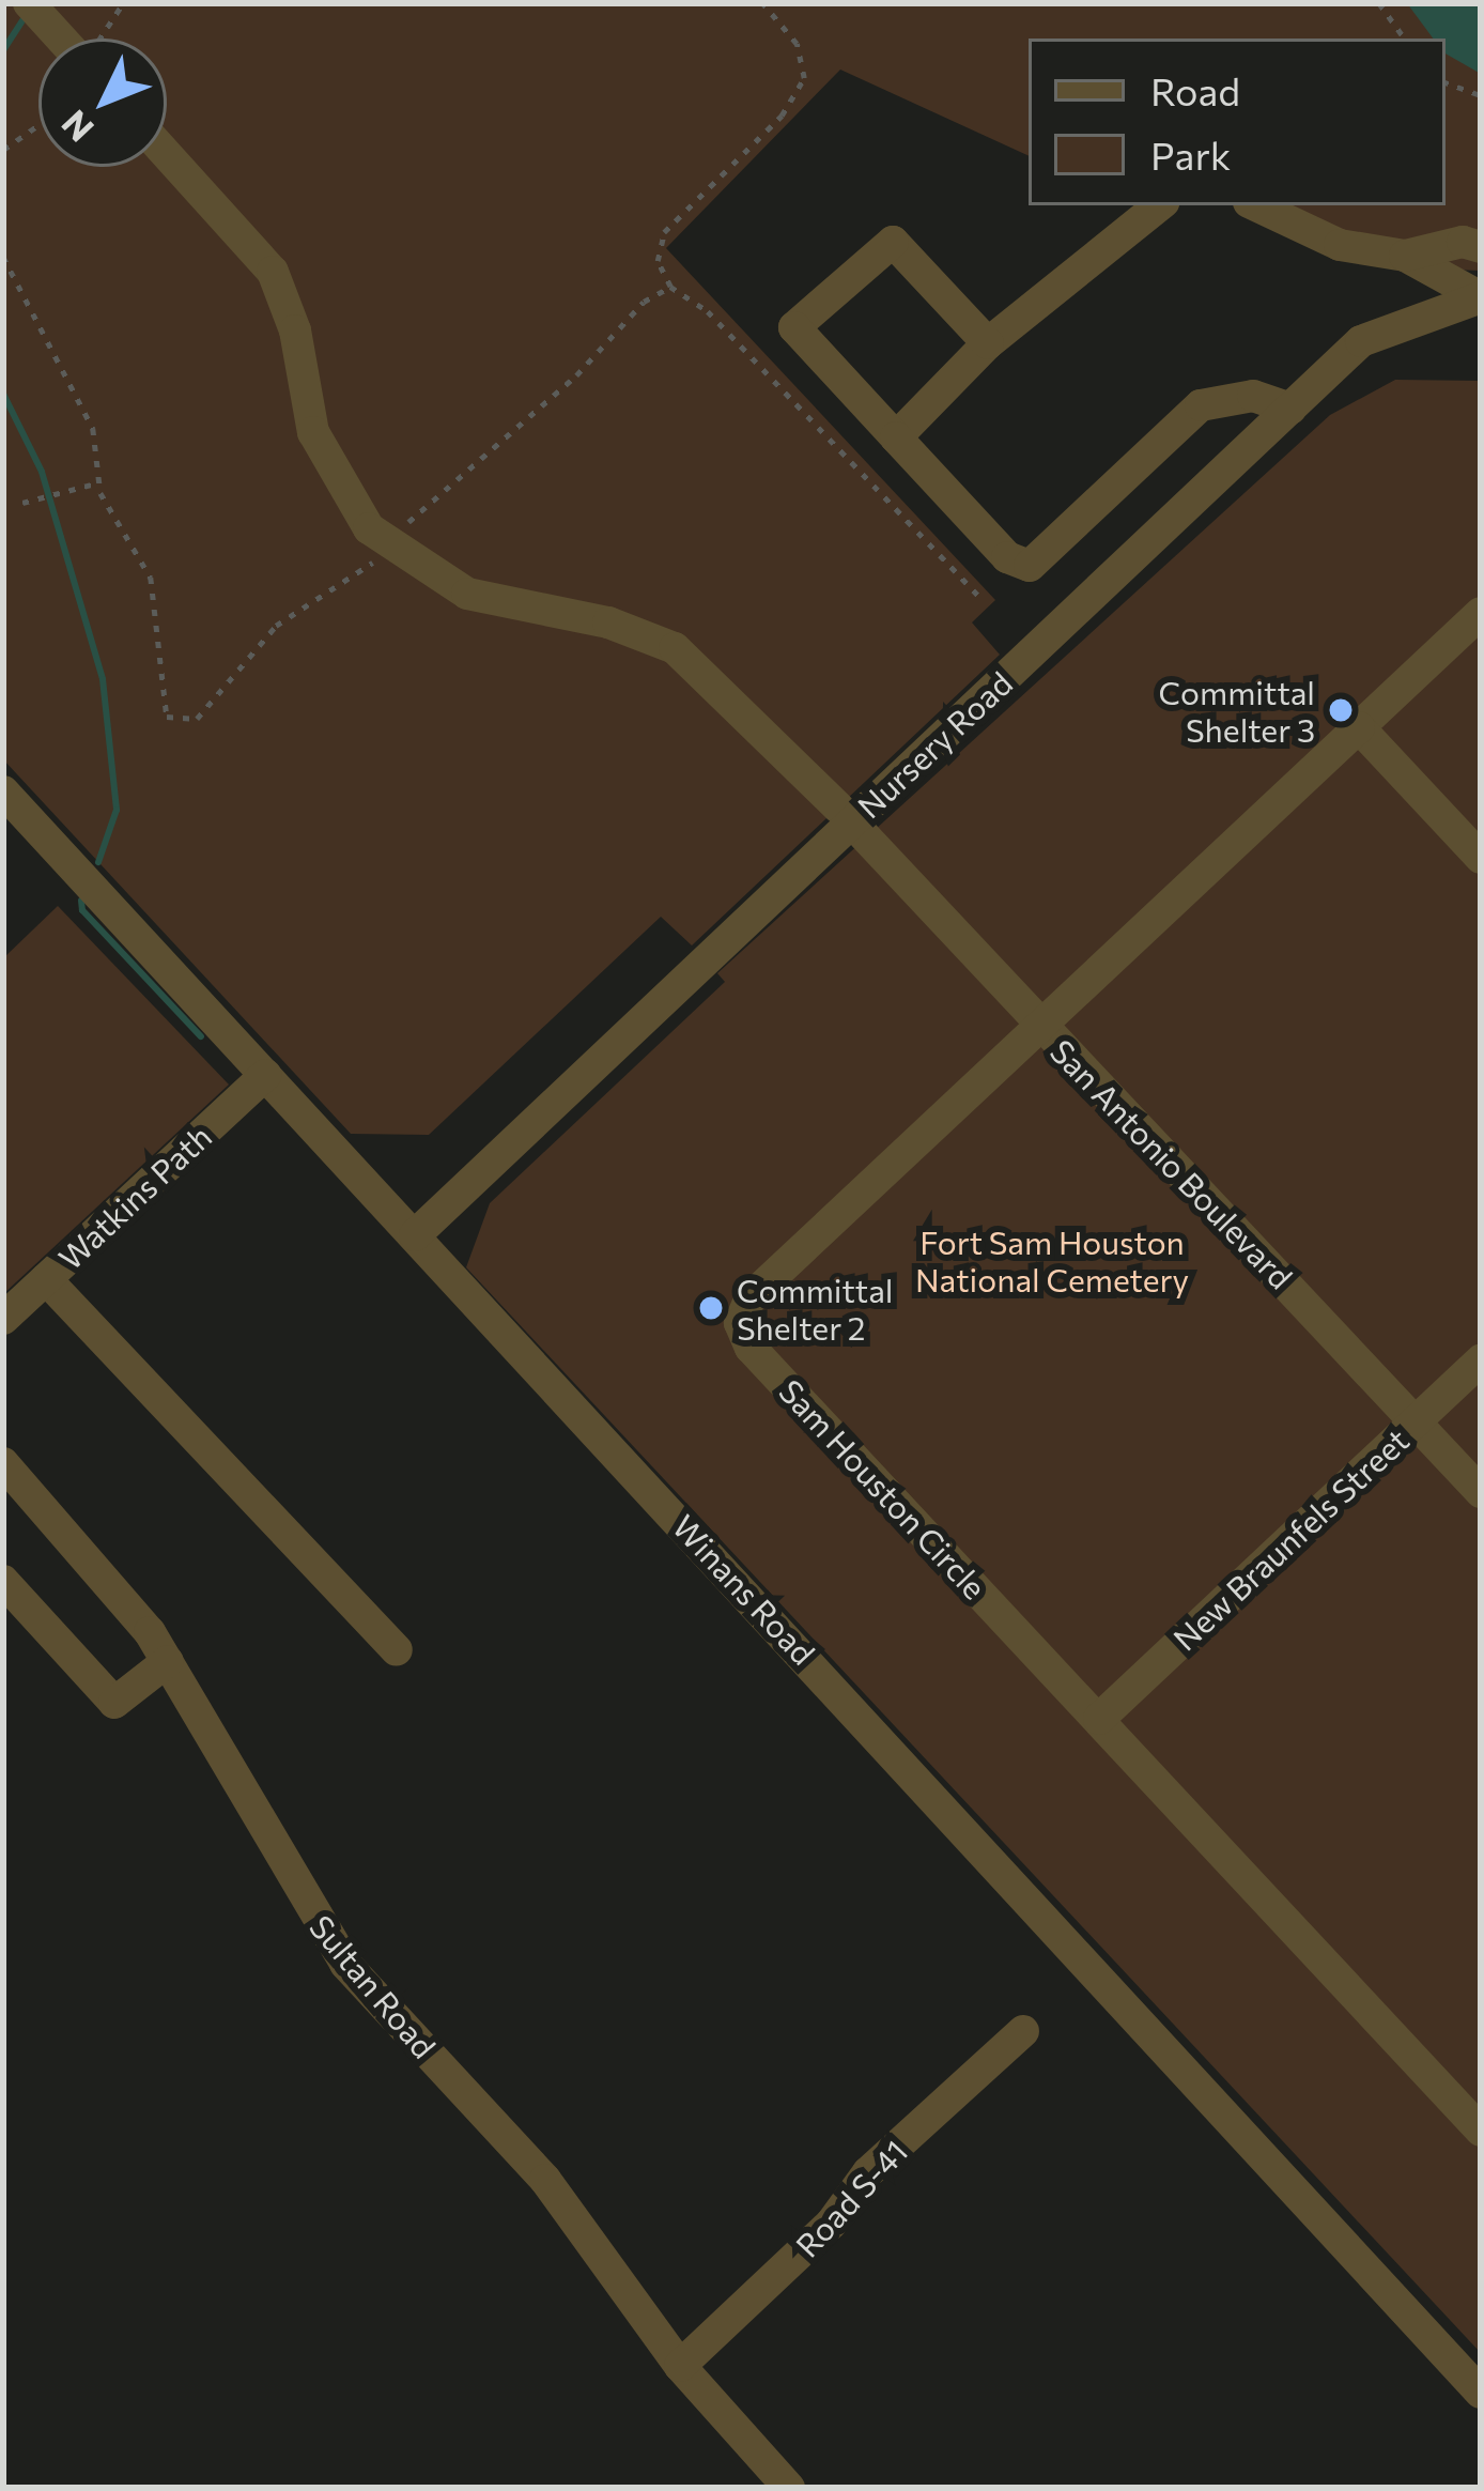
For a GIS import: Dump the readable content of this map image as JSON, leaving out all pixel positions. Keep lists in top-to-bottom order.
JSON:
{
  "streets": {
    "street": [
      "Nursery Road",
      "San Antonio Boulevard",
      "Watkins Path",
      "Sam Houston Circle",
      "New Braunfels Street",
      "Winans Road",
      "Sultan Road",
      "Road S-41"
    ]
  },
  "crossings": [
    ["Nursery Road", "Winans Road"],
    ["San Antonio Boulevard", "Sam Houston Circle"],
    ["San Antonio Boulevard", "New Braunfels Street"],
    ["Watkins Path", "Winans Road"],
    ["Sam Houston Circle", "New Braunfels Street"],
    ["Sultan Road", "Road S-41"]
  ],
  "parks": ["Fort Sam Houston National Cemetery"],
  "places": ["Committal Shelter 3", "Committal Shelter 2"],
  "legend": ["Road", "Park"],
  "north": "bottom left"
}
